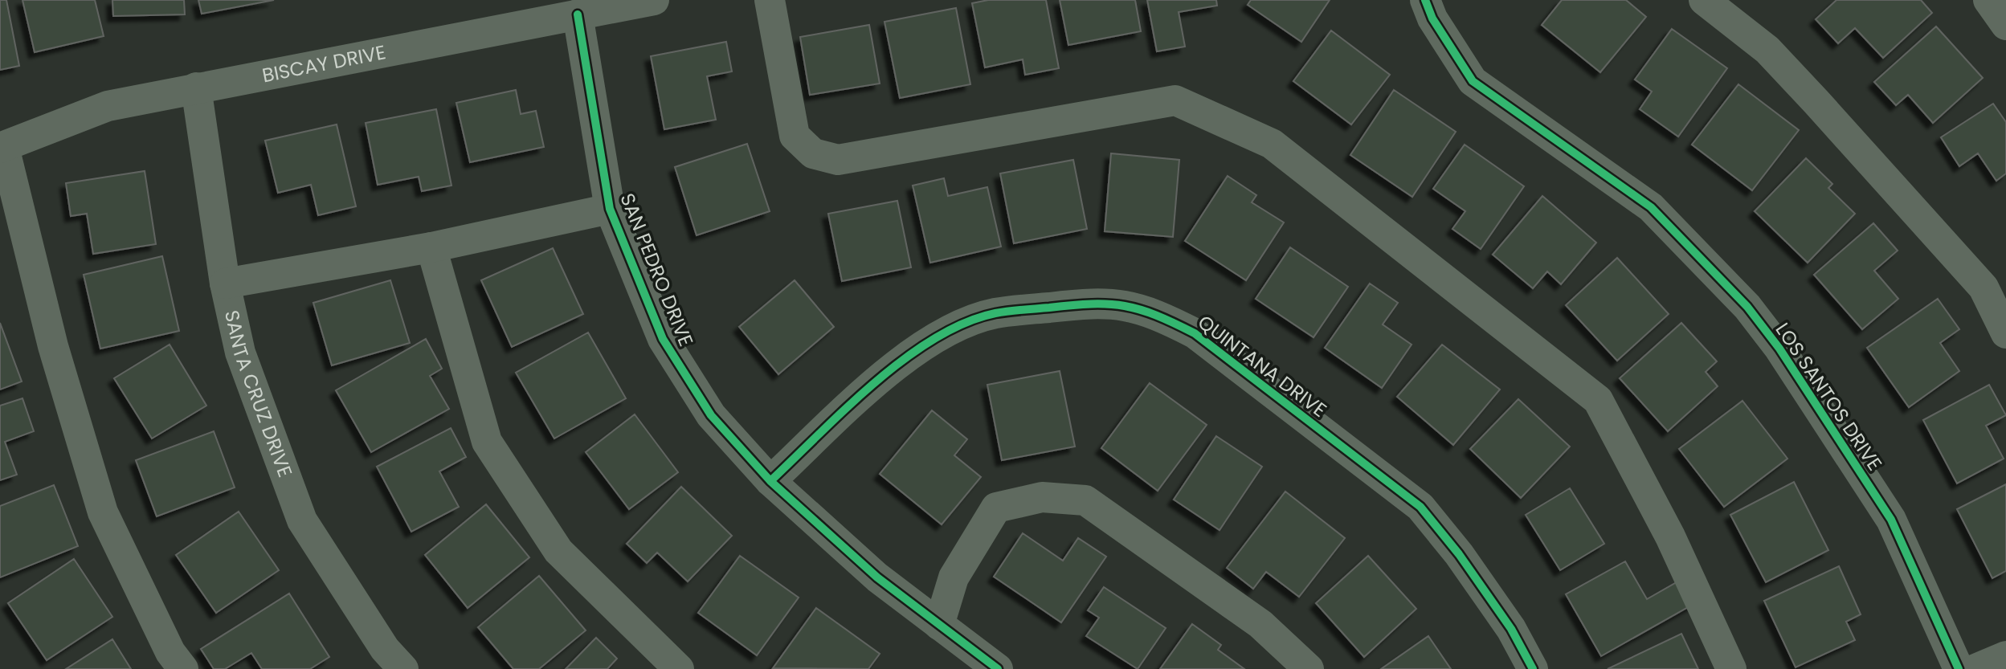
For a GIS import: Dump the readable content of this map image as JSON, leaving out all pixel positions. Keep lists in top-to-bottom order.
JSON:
{
  "streets": {
    "street": [
      "BISCAY DRIVE",
      "SAN PEDRO DRIVE",
      "QUINTANA DRIVE",
      "SANTA CRUZ DRIVE",
      "LOS SANTOS DRIVE"
    ]
  },
  "crossings": [
    ["BISCAY DRIVE", "SAN PEDRO DRIVE"],
    ["BISCAY DRIVE", "SANTA CRUZ DRIVE"],
    ["SAN PEDRO DRIVE", "QUINTANA DRIVE"]
  ]
}
